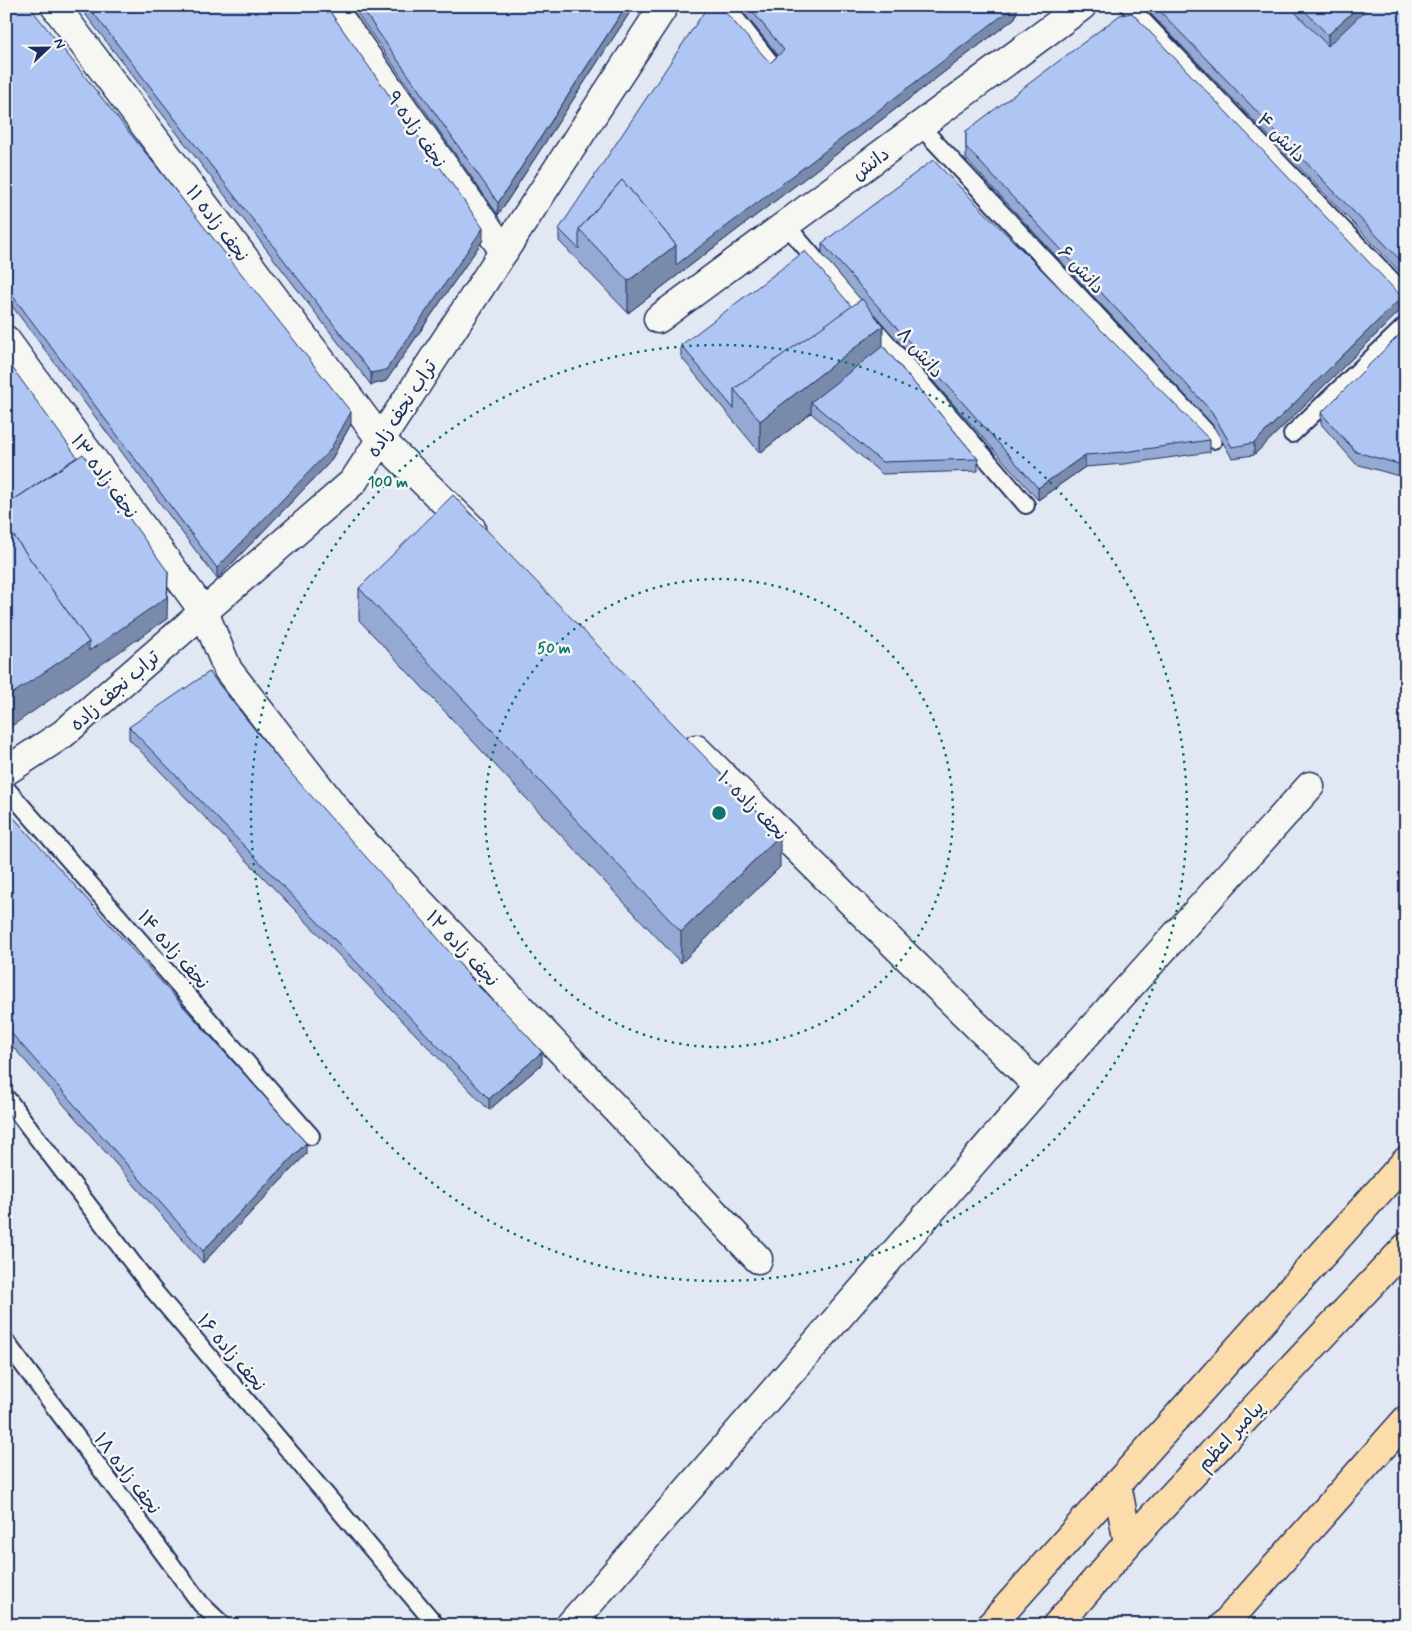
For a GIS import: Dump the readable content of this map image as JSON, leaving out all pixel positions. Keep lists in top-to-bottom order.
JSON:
{
  "streets": {
    "main road": ["پیامبر اعظم"],
    "street": [
      "نجف زاده ۹",
      "دانش",
      "نجف زاده ۱۱",
      "تراب نجف زاده",
      "نجف زاده ۱۳",
      "نجف زاده ۱۰",
      "نجف زاده ۱۲"
    ],
    "lane": [
      "دانش ۴",
      "دانش ۶",
      "دانش ۸",
      "نجف زاده ۱۴",
      "نجف زاده ۱۶",
      "نجف زاده ۱۸"
    ]
  },
  "crossings": [
    ["نجف زاده ۹", "تراب نجف زاده"],
    ["دانش", "دانش ۶"],
    ["دانش", "دانش ۸"],
    ["نجف زاده ۱۱", "تراب نجف زاده"],
    ["تراب نجف زاده", "نجف زاده ۱۳"],
    ["تراب نجف زاده", "نجف زاده ۱۲"],
    ["نجف زاده ۱۳", "نجف زاده ۱۲"]
  ],
  "north": "right",
  "rings": ["100 m", "50 m"]
}
